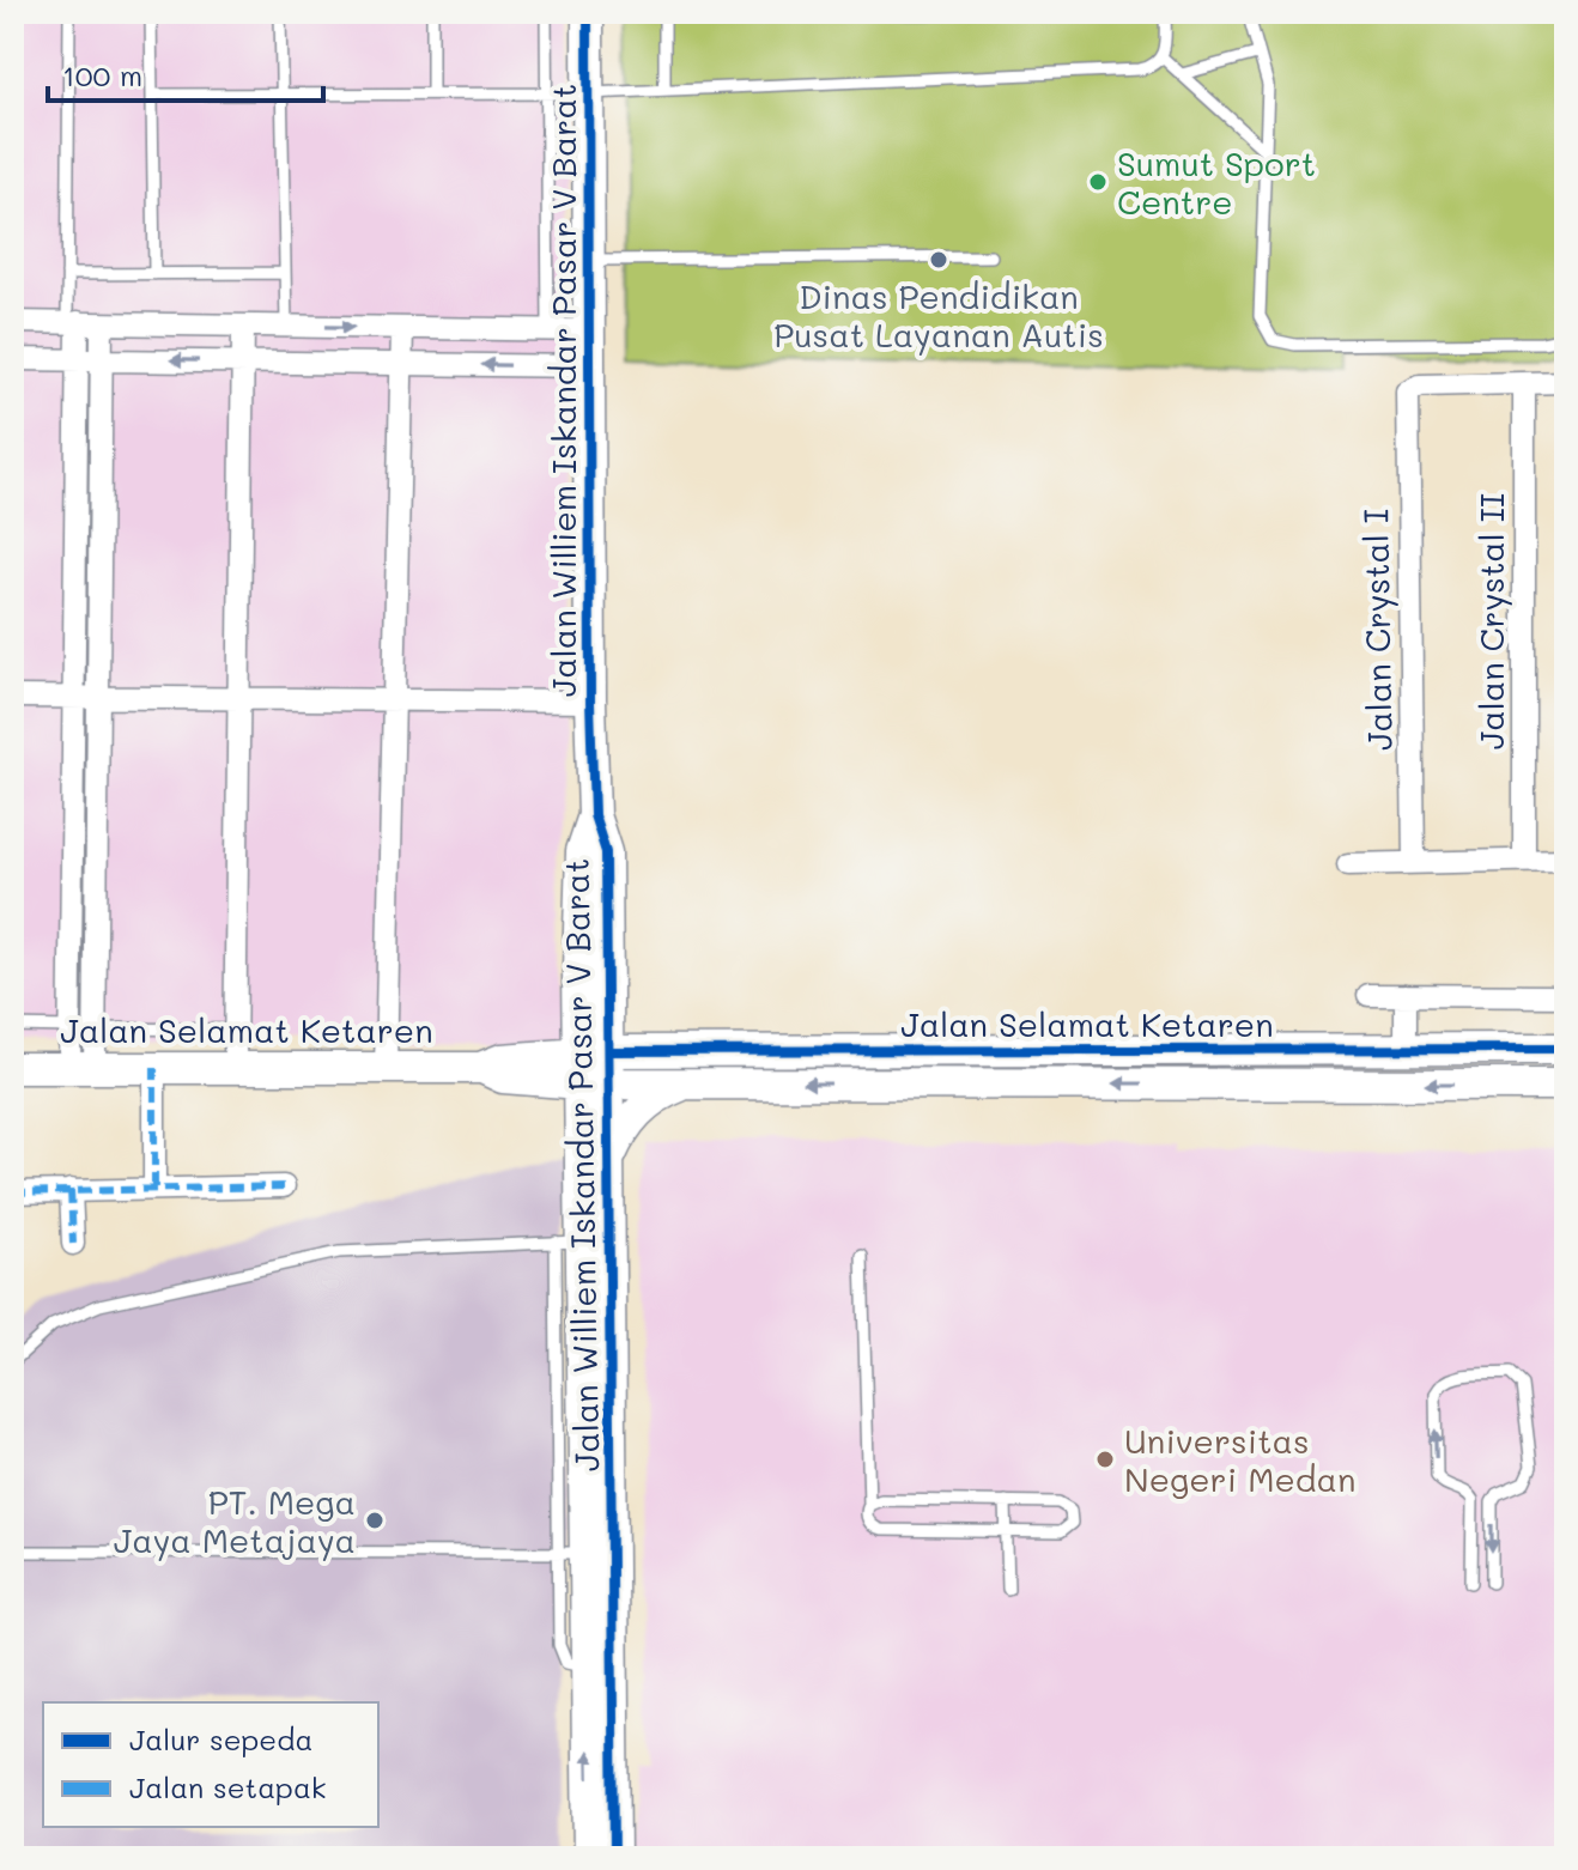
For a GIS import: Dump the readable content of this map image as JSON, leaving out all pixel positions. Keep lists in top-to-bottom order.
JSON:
{
  "streets": {
    "street": [
      "Jalan Williem Iskandar Pasar V Barat",
      "Jalan Crystal II",
      "Jalan Crystal I",
      "Jalan Selamat Ketaren"
    ]
  },
  "crossings": [
    ["Jalan Williem Iskandar Pasar V Barat", "Jalan Selamat Ketaren"],
    ["Jalan Crystal II", "Jalan Crystal I"]
  ],
  "places": [
    "Sumut Sport Centre",
    "Dinas Pendidikan Pusat Layanan Autis",
    "Universitas Negeri Medan",
    "PT. Mega Jaya Metajaya"
  ],
  "legend": ["Jalur sepeda", "Jalan setapak"],
  "scale_bar": "100 m"
}
